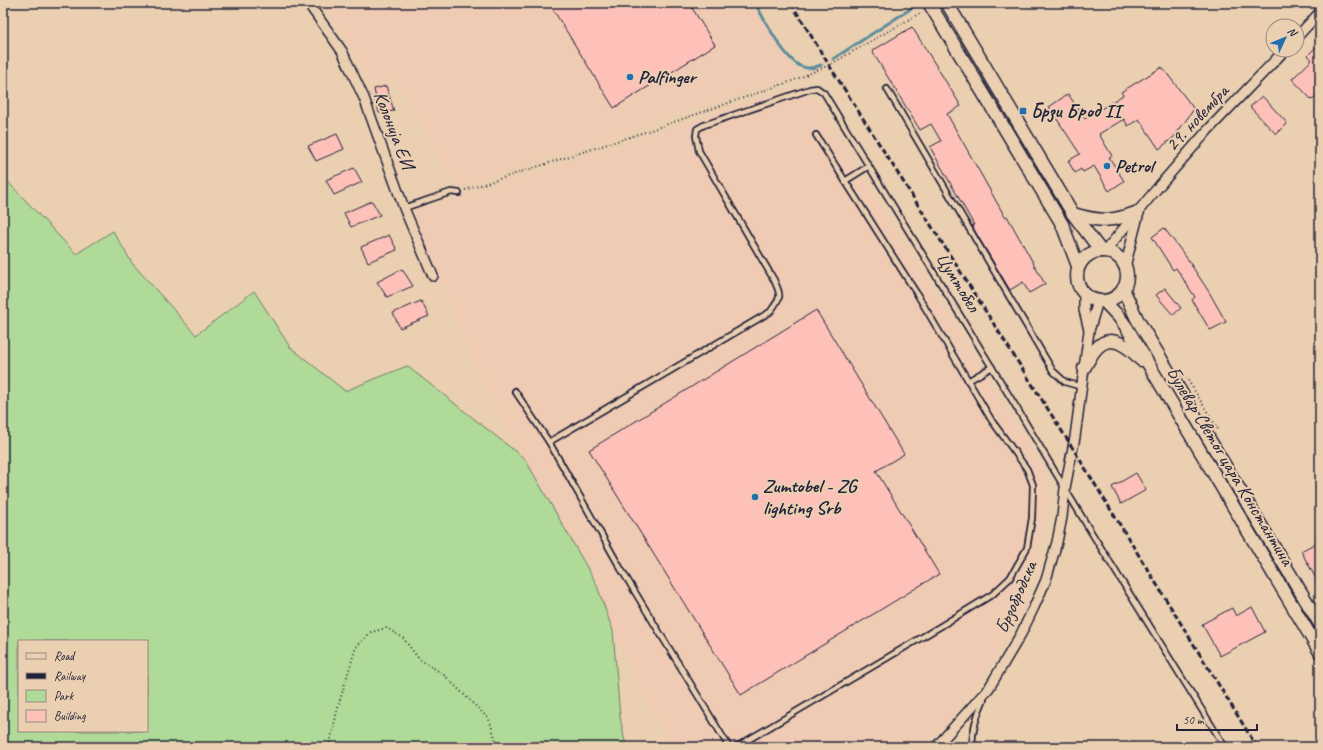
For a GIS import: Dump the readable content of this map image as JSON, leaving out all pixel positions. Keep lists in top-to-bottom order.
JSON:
{
  "streets": {
    "main road": ["Булевар Светог цара Константина"],
    "street": ["29. новембра", "Колонија ЕИ", "Брзобродска"],
    "lane": ["Цумтобел"]
  },
  "crossings": [
    ["29. новембра", "Булевар Светог цара Константина"],
    ["Цумтобел", "Брзобродска"]
  ],
  "places": {
    "other": ["Palfinger", "Petrol", "Zumtobel - ZG lighting Srb"],
    "transit": ["Брзи Брод II"]
  },
  "legend": [
    "Road",
    "Railway",
    "Park",
    "Building"
  ],
  "scale_bar": "50 m",
  "north": "top right"
}
